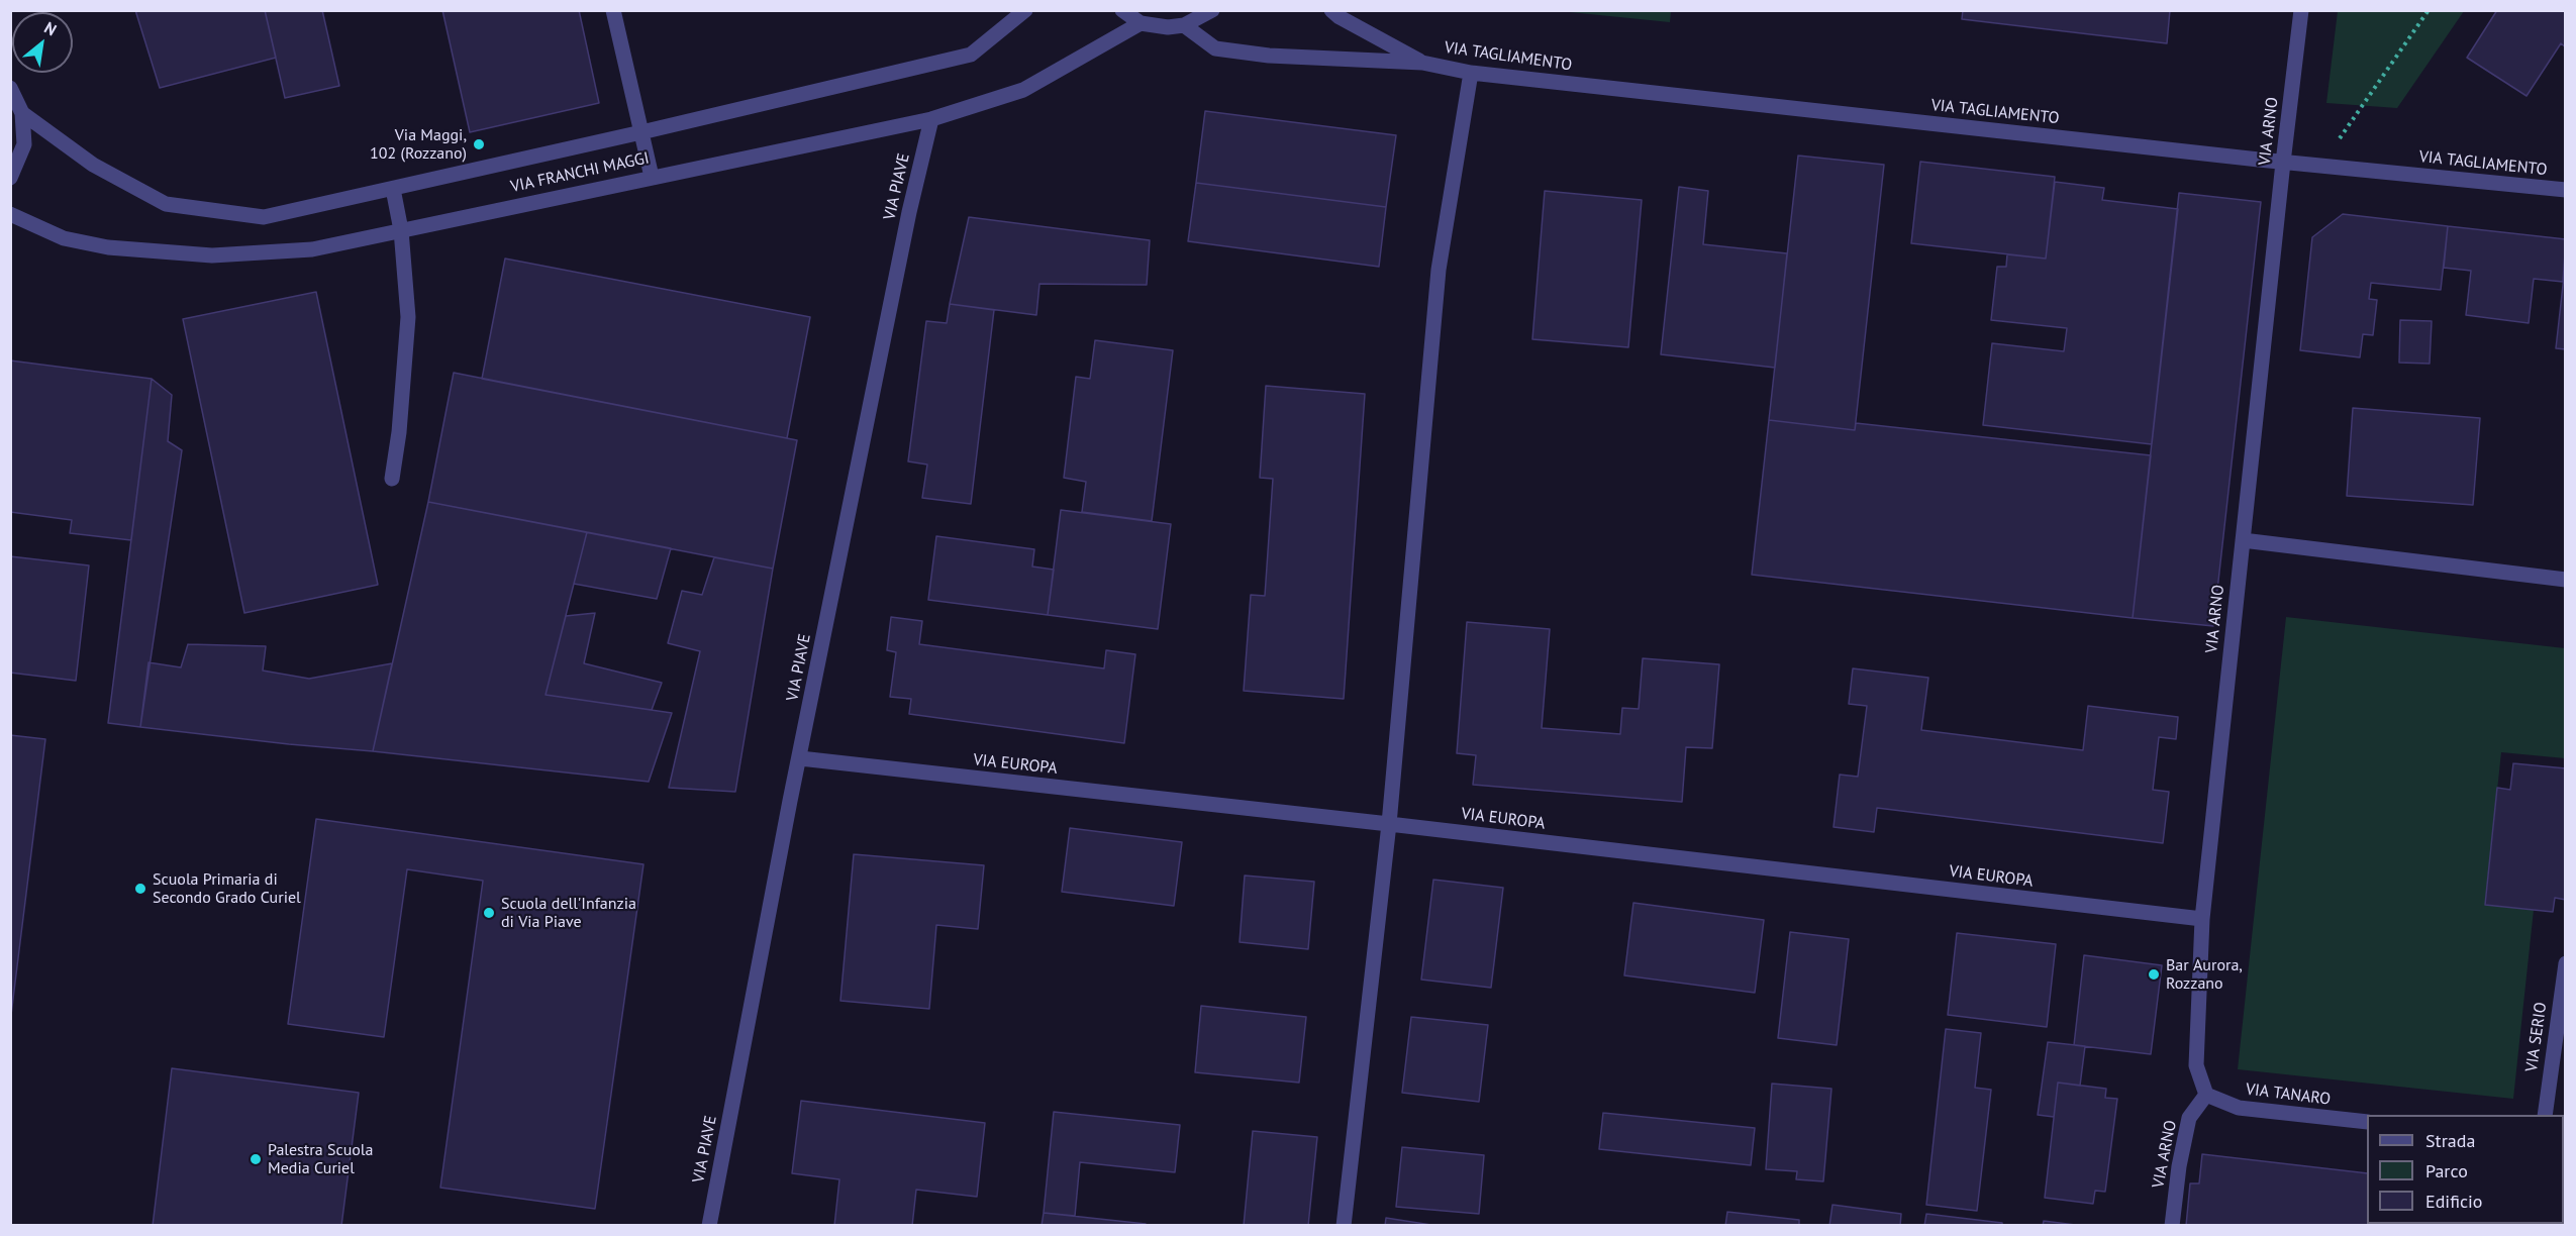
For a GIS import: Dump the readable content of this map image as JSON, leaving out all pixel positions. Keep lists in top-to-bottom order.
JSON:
{
  "streets": {
    "street": [
      "VIA TAGLIAMENTO",
      "VIA ARNO",
      "VIA FRANCHI MAGGI",
      "VIA PIAVE",
      "VIA EUROPA",
      "VIA SERIO",
      "VIA TANARO"
    ]
  },
  "crossings": [
    ["VIA TAGLIAMENTO", "VIA ARNO"],
    ["VIA ARNO", "VIA EUROPA"],
    ["VIA ARNO", "VIA TANARO"],
    ["VIA FRANCHI MAGGI", "VIA PIAVE"],
    ["VIA PIAVE", "VIA EUROPA"]
  ],
  "places": [
    "Via Maggi, 102 (Rozzano)",
    "Scuola Primaria di Secondo Grado Curiel",
    "Scuola dell'Infanzia di Via Piave",
    "Bar Aurora, Rozzano",
    "Palestra Scuola Media Curiel"
  ],
  "legend": ["Strada", "Parco", "Edificio"],
  "north": "top right"
}
